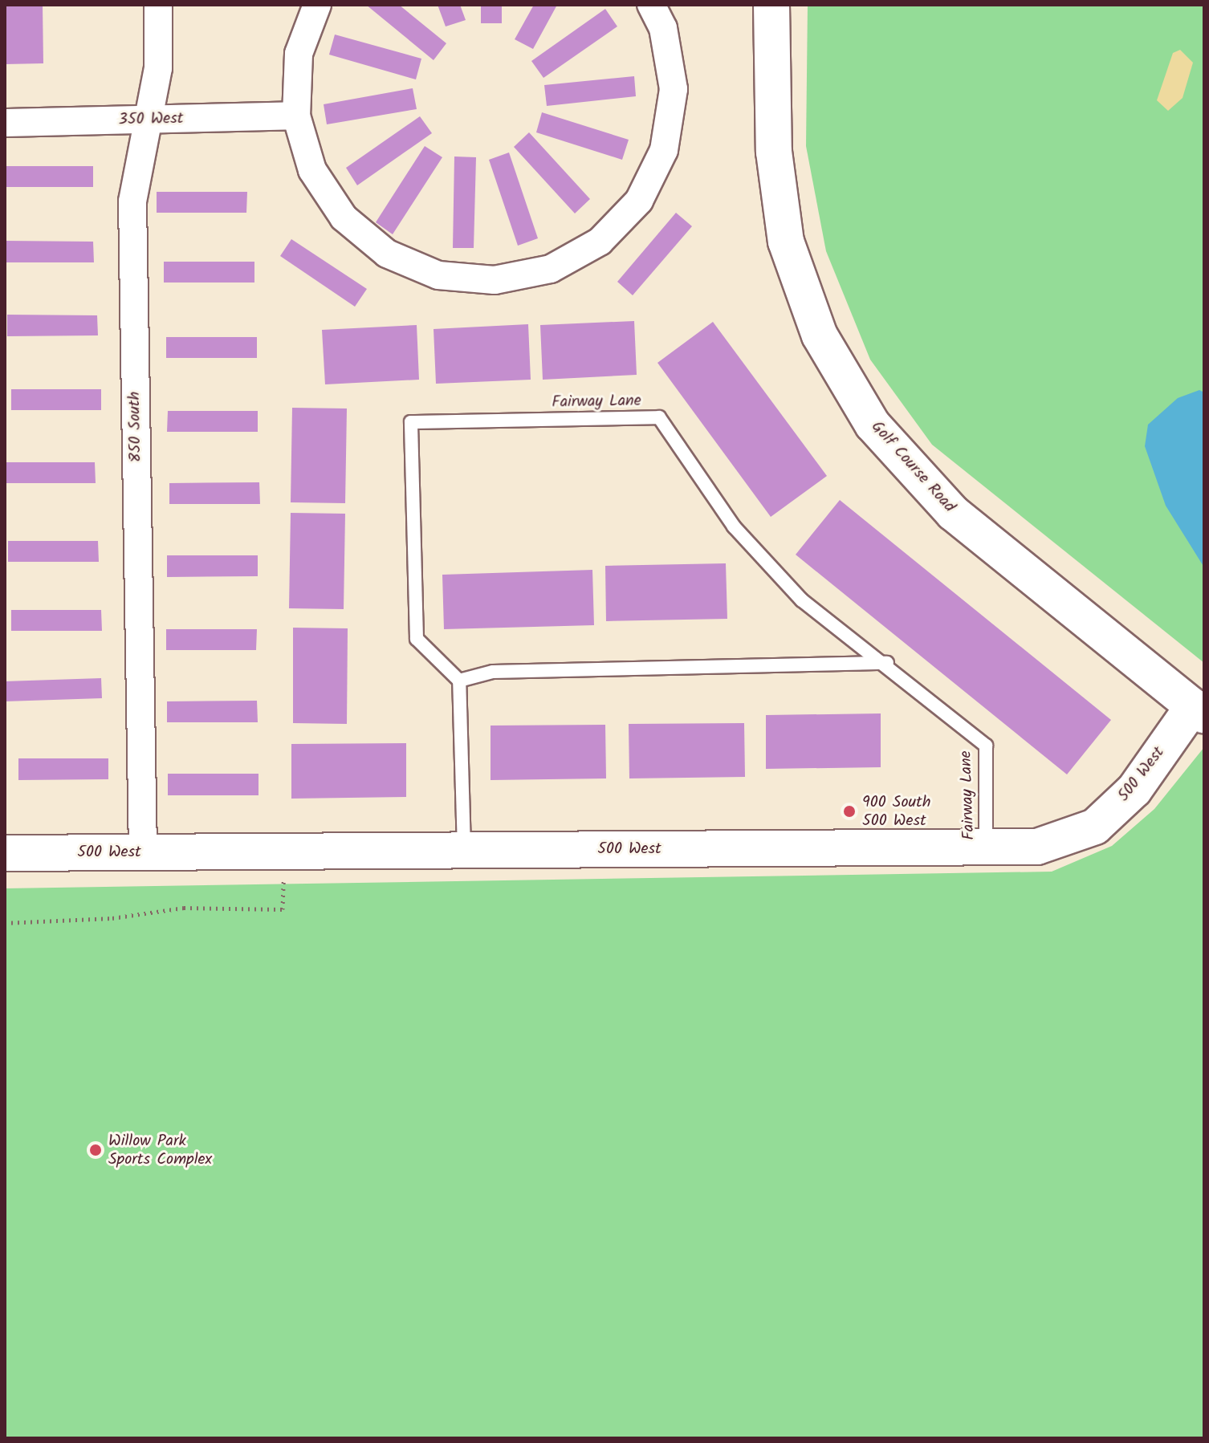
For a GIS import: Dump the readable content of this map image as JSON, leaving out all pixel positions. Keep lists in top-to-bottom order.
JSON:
{
  "streets": {
    "street": [
      "350 West",
      "850 South",
      "Golf Course Road",
      "500 West"
    ],
    "lane": ["Fairway Lane"]
  },
  "crossings": [
    ["350 West", "850 South"],
    ["Fairway Lane", "500 West"],
    ["850 South", "500 West"],
    ["Golf Course Road", "500 West"]
  ],
  "places": ["900 South 500 West", "Willow Park Sports Complex"]
}
